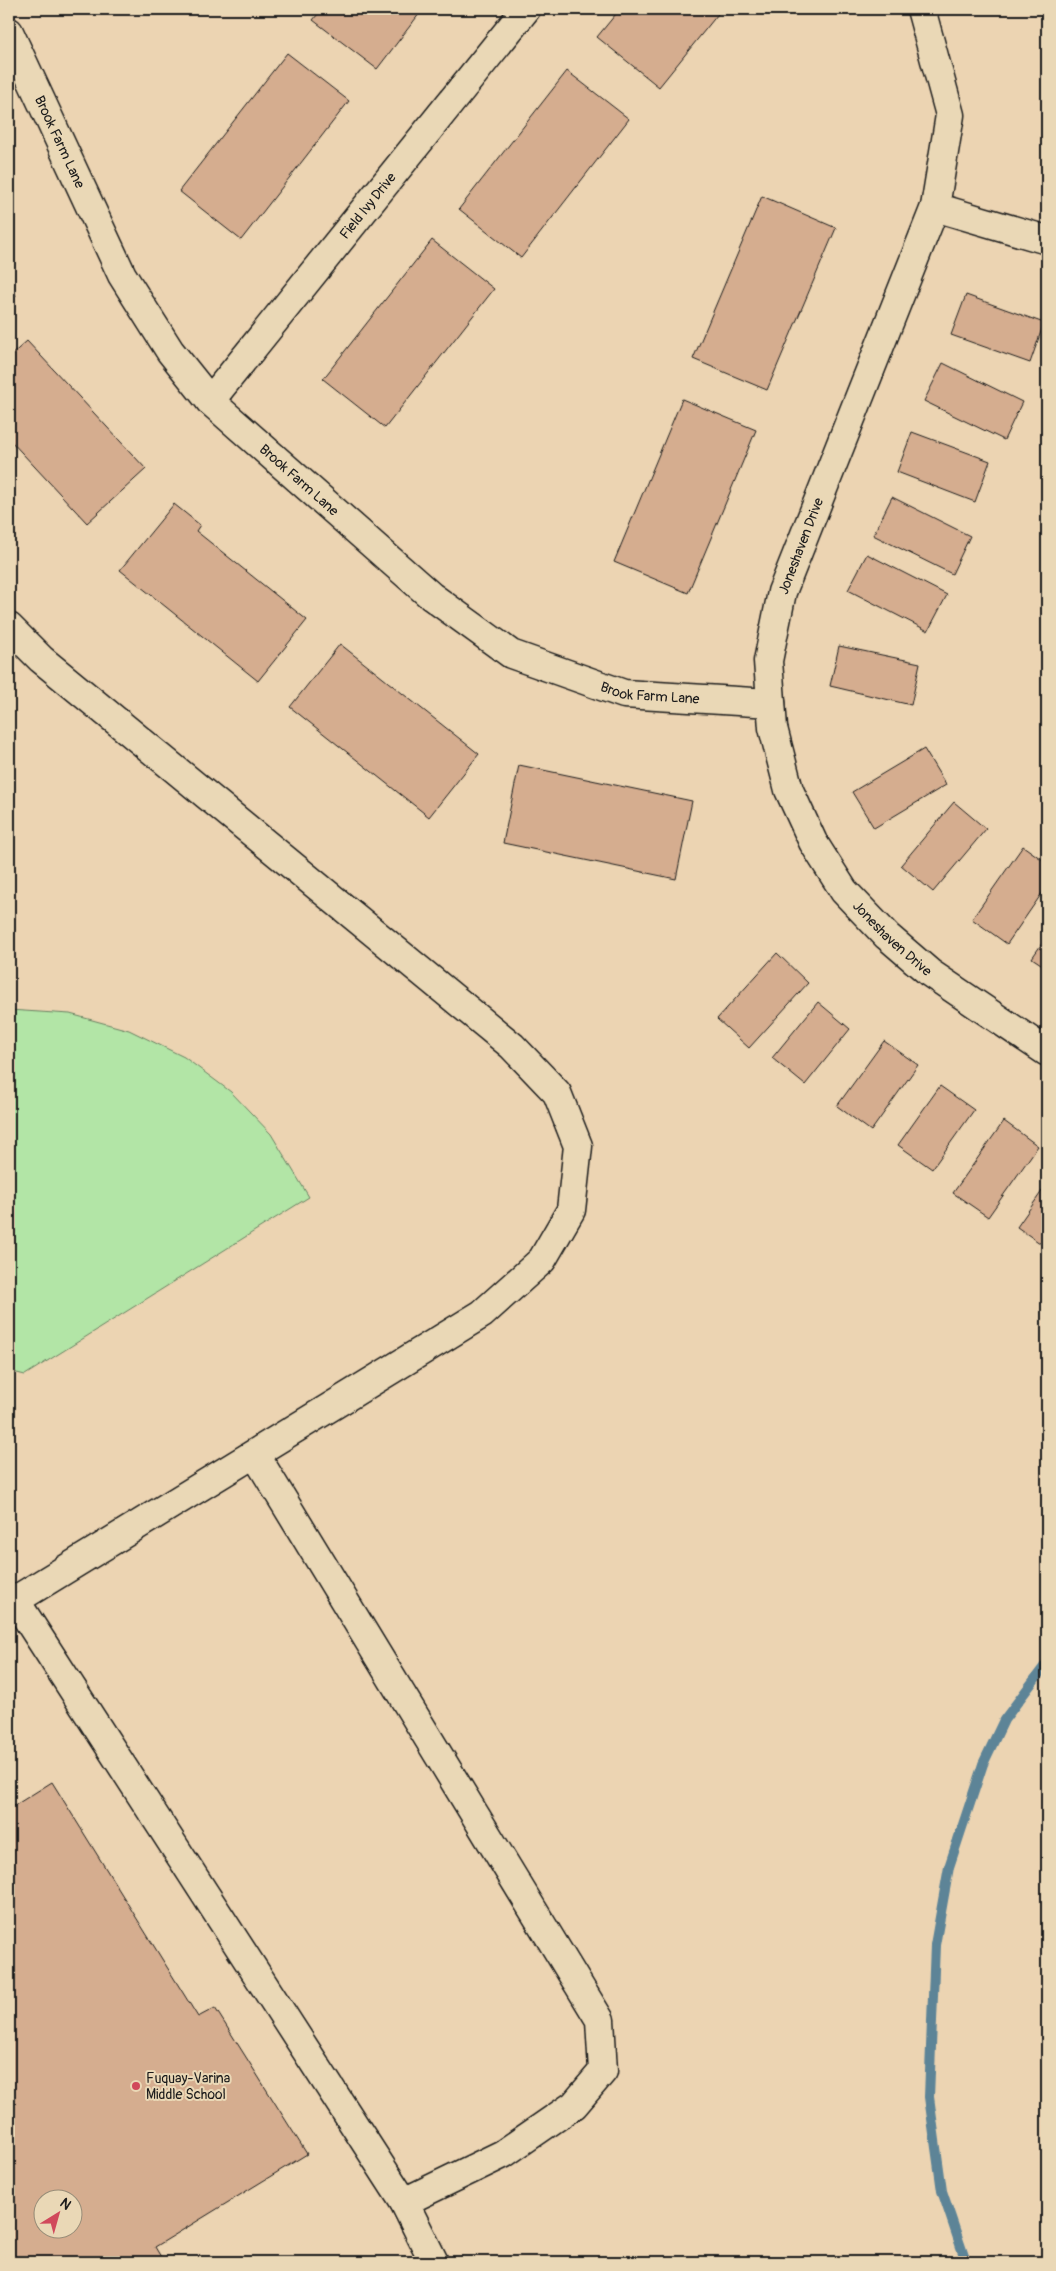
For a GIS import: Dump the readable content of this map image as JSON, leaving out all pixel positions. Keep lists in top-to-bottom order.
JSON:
{
  "streets": {
    "street": ["Brook Farm Lane", "Field Ivy Drive", "Joneshaven Drive"]
  },
  "crossings": [
    ["Brook Farm Lane", "Field Ivy Drive"],
    ["Brook Farm Lane", "Joneshaven Drive"]
  ],
  "places": ["Fuquay-Varina Middle School"],
  "north": "top right"
}
